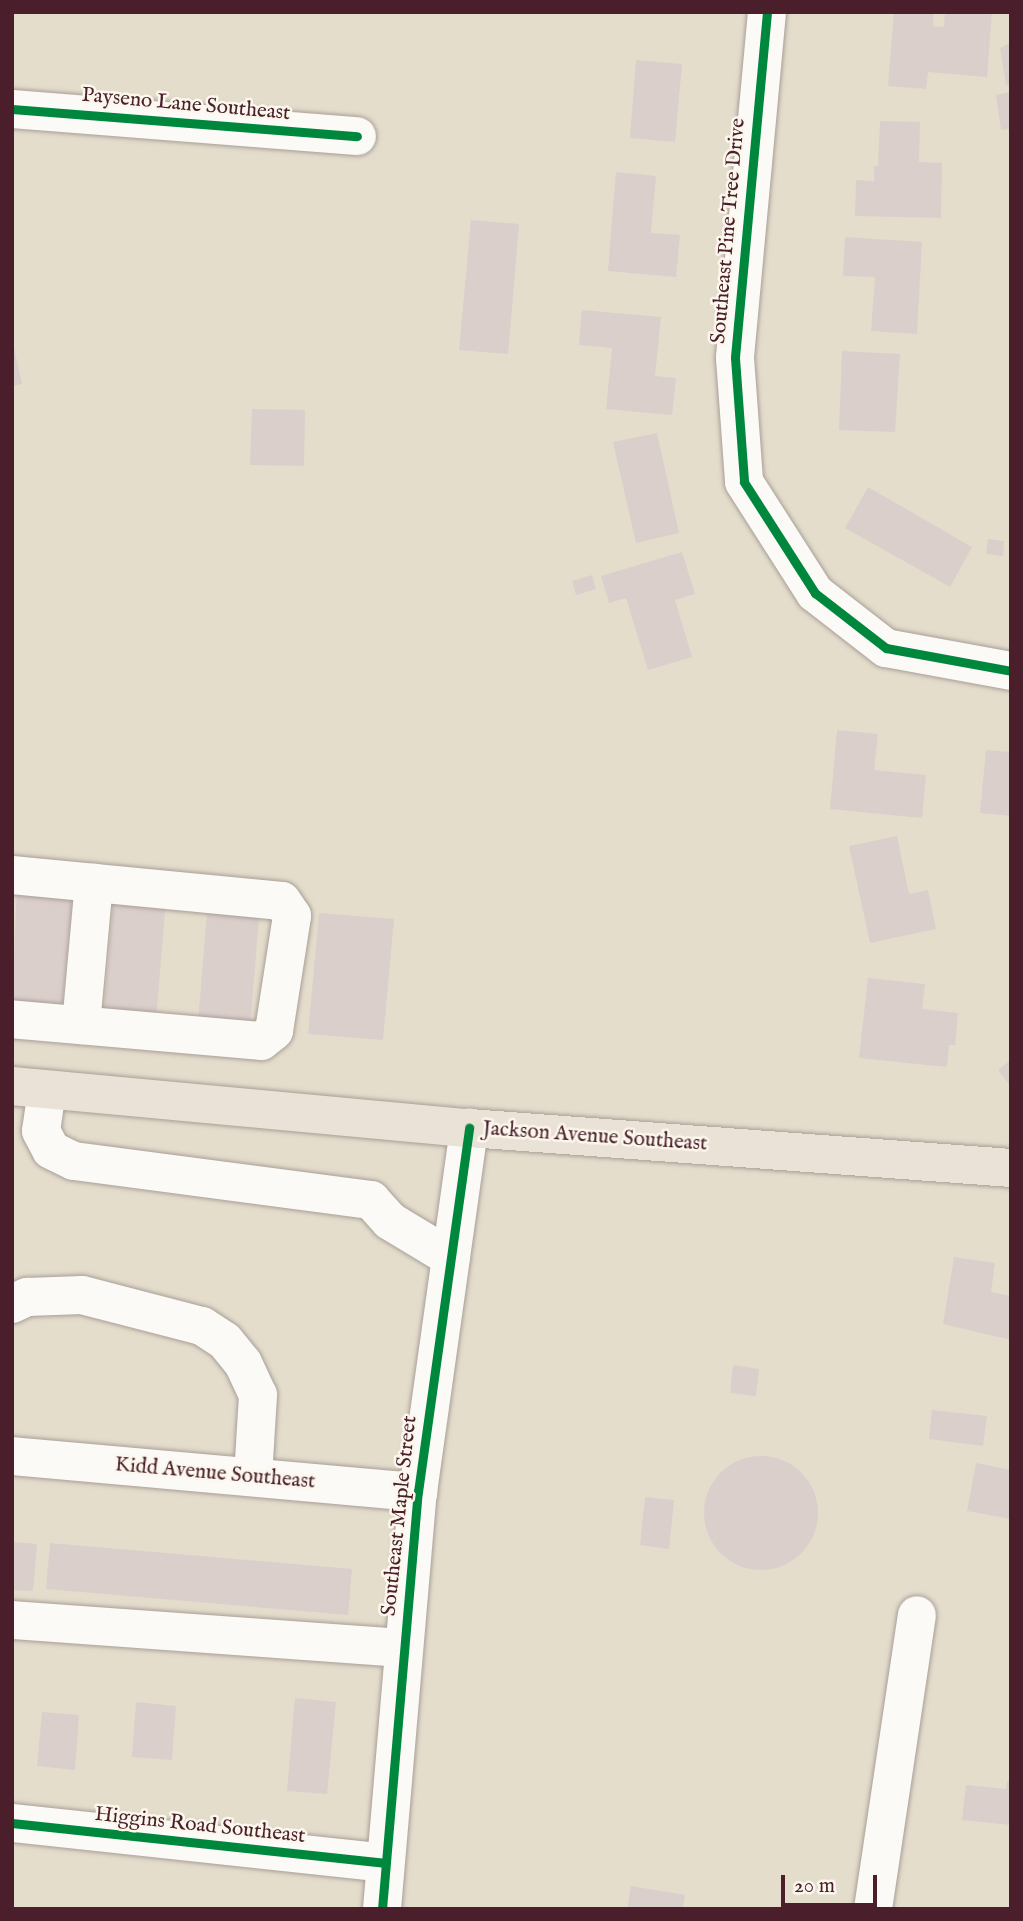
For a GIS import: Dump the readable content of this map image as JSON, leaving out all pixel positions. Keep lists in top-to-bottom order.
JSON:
{
  "streets": {
    "main road": ["Jackson Avenue Southeast"],
    "street": [
      "Payseno Lane Southeast",
      "Southeast Pine Tree Drive",
      "Kidd Avenue Southeast",
      "Southeast Maple Street",
      "Higgins Road Southeast"
    ]
  },
  "crossings": [
    ["Jackson Avenue Southeast", "Southeast Maple Street"],
    ["Kidd Avenue Southeast", "Southeast Maple Street"],
    ["Southeast Maple Street", "Higgins Road Southeast"]
  ],
  "scale_bar": "20 m"
}
